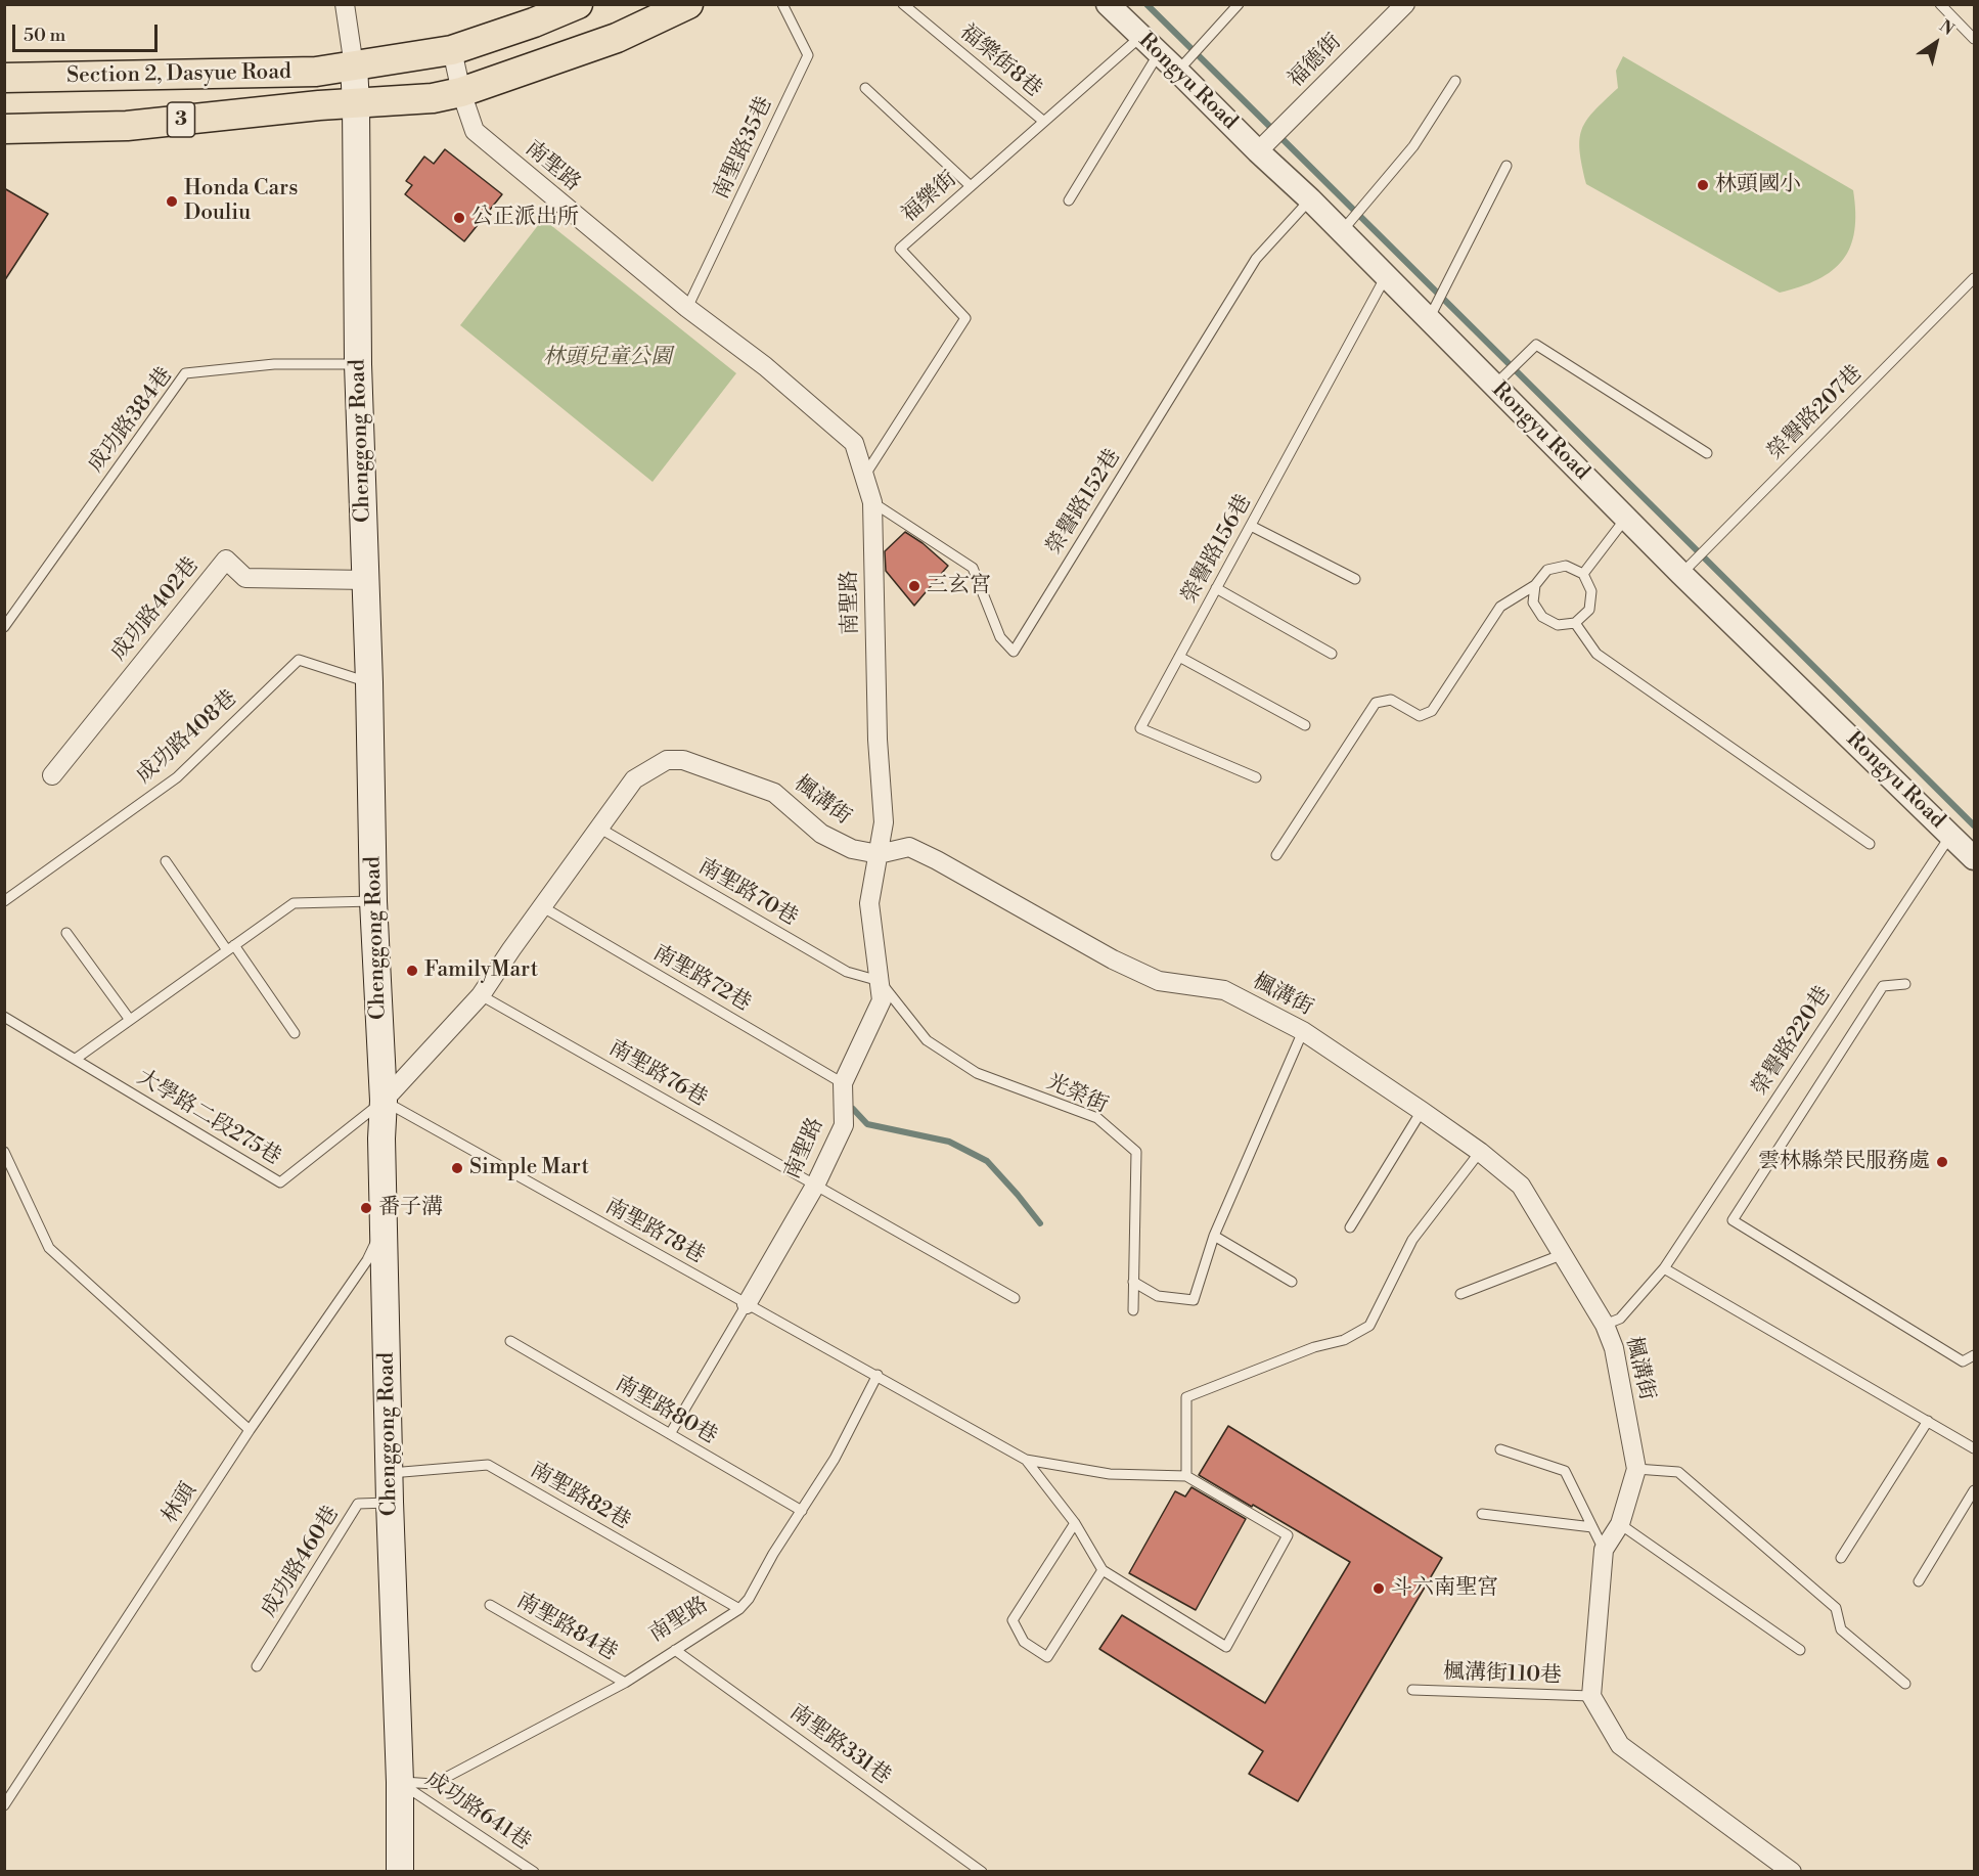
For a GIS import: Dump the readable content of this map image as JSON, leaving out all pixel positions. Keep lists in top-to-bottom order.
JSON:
{
  "streets": {
    "main road": ["Section 2, Dasyue Road", "3", "Chenggong Road"],
    "street": [
      "福德街",
      "Rongyu Road",
      "南聖路",
      "成功路402巷",
      "楓溝街"
    ],
    "lane": [
      "福樂街8巷",
      "南聖路35巷",
      "福樂街",
      "榮譽路207巷",
      "成功路384巷",
      "榮譽路152巷",
      "榮譽路156巷",
      "成功路408巷",
      "南聖路70巷",
      "南聖路72巷",
      "榮譽路220巷",
      "南聖路76巷",
      "光榮街",
      "大學路二段275巷",
      "南聖路78巷",
      "南聖路80巷",
      "南聖路82巷",
      "林頭",
      "成功路460巷",
      "南聖路84巷",
      "楓溝街110巷",
      "南聖路331巷",
      "成功路641巷"
    ]
  },
  "crossings": [
    ["福樂街8巷", "福樂街"],
    ["福德街", "Rongyu Road"],
    ["Section 2, Dasyue Road", "3"],
    ["Section 2, Dasyue Road", "Chenggong Road"],
    ["Rongyu Road", "福樂街"],
    ["Rongyu Road", "榮譽路207巷"],
    ["Rongyu Road", "榮譽路152巷"],
    ["Rongyu Road", "榮譽路156巷"],
    ["Rongyu Road", "榮譽路220巷"],
    ["3", "南聖路"],
    ["3", "Chenggong Road"],
    ["南聖路35巷", "南聖路"],
    ["南聖路", "福樂街"],
    ["南聖路", "Chenggong Road"],
    ["南聖路", "榮譽路152巷"],
    ["南聖路", "楓溝街"],
    ["南聖路", "南聖路70巷"],
    ["南聖路", "南聖路72巷"],
    ["南聖路", "南聖路76巷"],
    ["南聖路", "光榮街"],
    ["南聖路", "南聖路78巷"],
    ["南聖路", "南聖路80巷"],
    ["南聖路", "南聖路82巷"],
    ["南聖路", "南聖路84巷"],
    ["南聖路", "南聖路331巷"],
    ["南聖路", "成功路641巷"],
    ["成功路384巷", "Chenggong Road"],
    ["Chenggong Road", "成功路402巷"],
    ["Chenggong Road", "成功路408巷"],
    ["Chenggong Road", "楓溝街"],
    ["Chenggong Road", "大學路二段275巷"],
    ["Chenggong Road", "南聖路78巷"],
    ["Chenggong Road", "南聖路82巷"],
    ["Chenggong Road", "林頭"],
    ["Chenggong Road", "成功路460巷"],
    ["Chenggong Road", "成功路641巷"],
    ["楓溝街", "南聖路70巷"],
    ["楓溝街", "南聖路72巷"],
    ["楓溝街", "榮譽路220巷"],
    ["楓溝街", "南聖路76巷"],
    ["楓溝街", "大學路二段275巷"],
    ["楓溝街", "南聖路78巷"],
    ["楓溝街", "楓溝街110巷"],
    ["南聖路70巷", "光榮街"],
    ["大學路二段275巷", "南聖路78巷"]
  ],
  "parks": ["林頭兒童公園"],
  "places": [
    "林頭國小",
    "Honda Cars Douliu",
    "公正派出所",
    "三玄宮",
    "FamilyMart",
    "雲林縣榮民服務處",
    "Simple Mart",
    "番子溝",
    "斗六南聖宮"
  ],
  "scale_bar": "50 m",
  "north": "top right"
}
